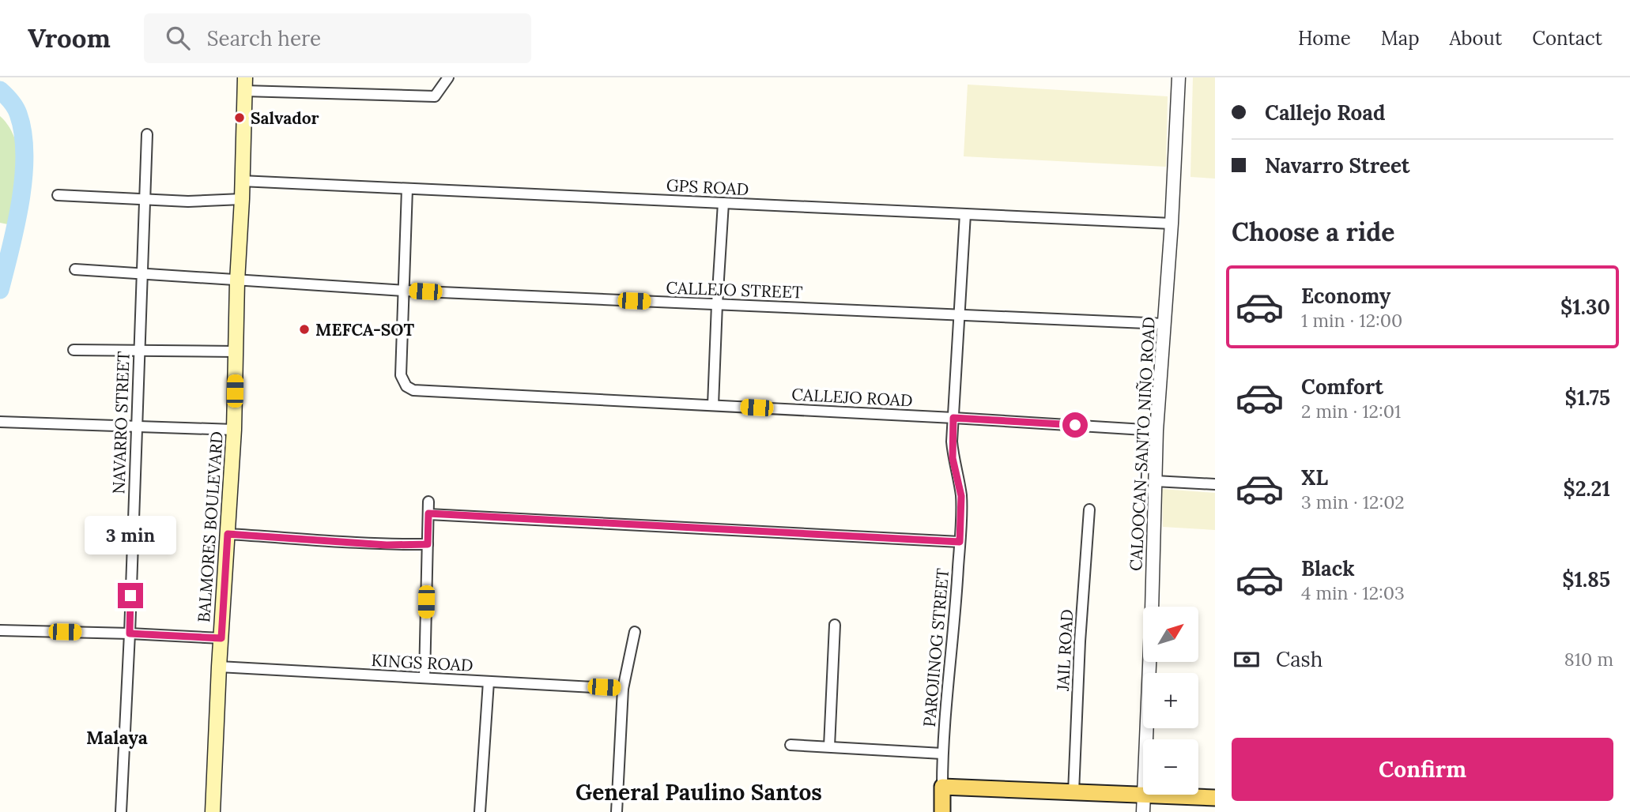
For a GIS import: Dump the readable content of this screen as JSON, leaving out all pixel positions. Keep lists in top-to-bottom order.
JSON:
{
  "streets": {
    "main road": ["BALMORES BOULEVARD"],
    "street": [
      "GPS ROAD",
      "CALLEJO STREET",
      "CALLEJO ROAD",
      "NAVARRO STREET",
      "CALOOCAN-SANTO NIÑO ROAD",
      "PAROJINOG STREET",
      "JAIL ROAD",
      "KINGS ROAD"
    ]
  },
  "crossings": [
    ["GPS ROAD", "CALOOCAN-SANTO NIÑO ROAD"],
    ["GPS ROAD", "BALMORES BOULEVARD"],
    ["GPS ROAD", "PAROJINOG STREET"],
    ["CALLEJO STREET", "CALLEJO ROAD"],
    ["CALLEJO STREET", "NAVARRO STREET"],
    ["CALLEJO STREET", "CALOOCAN-SANTO NIÑO ROAD"],
    ["CALLEJO STREET", "BALMORES BOULEVARD"],
    ["CALLEJO STREET", "PAROJINOG STREET"],
    ["CALLEJO ROAD", "CALOOCAN-SANTO NIÑO ROAD"],
    ["CALLEJO ROAD", "PAROJINOG STREET"],
    ["BALMORES BOULEVARD", "KINGS ROAD"]
  ],
  "districts": ["Malaya", "General Paulino Santos"],
  "places": ["Salvador", "MEFCA-SOT"],
  "north": "top right",
  "page": {
    "header": "Vroom",
    "search": "Search here",
    "nav": [
      "Home",
      "Map",
      "About",
      "Contact"
    ],
    "banner": ["Callejo Road", "Navarro Street"],
    "heading": "Choose a ride",
    "list": [
      {
        "name": "Economy",
        "note": "1 min · 12:00",
        "value": "$1.30"
      },
      {
        "name": "Comfort",
        "note": "2 min · 12:01",
        "value": "$1.75"
      },
      {
        "name": "XL",
        "note": "3 min · 12:02",
        "value": "$2.21"
      },
      {
        "name": "Black",
        "note": "4 min · 12:03",
        "value": "$1.85"
      }
    ],
    "bubble": "3 min",
    "map_buttons": ["+", "−"],
    "pay": ["Cash", "810 m"],
    "buttons": "Confirm"
  }
}
